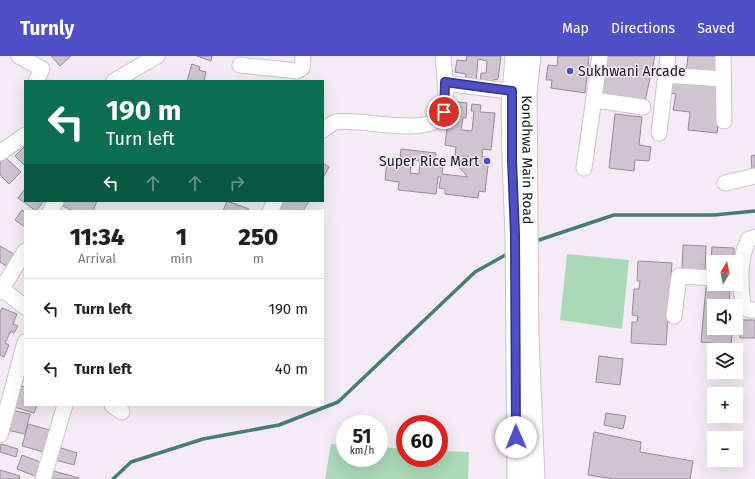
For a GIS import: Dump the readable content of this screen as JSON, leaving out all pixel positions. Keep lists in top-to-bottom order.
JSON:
{
  "streets": {
    "main road": ["Kondhwa Main Road"]
  },
  "places": ["Sukhwani Arcade", "Super Rice Mart"],
  "north": "top",
  "page": {
    "header": "Turnly",
    "nav": ["Map", "Directions", "Saved"],
    "turn": ["190 m", "Turn left"],
    "eta": [
      "11:34",
      "Arrival",
      "1",
      "min",
      "250",
      "m"
    ],
    "map_buttons": ["+", "−"],
    "list": [
      {
        "name": "Turn left",
        "value": "190 m"
      },
      {
        "name": "Turn left",
        "value": "40 m"
      }
    ],
    "speed": "51 km/h",
    "limit": "60"
  }
}
